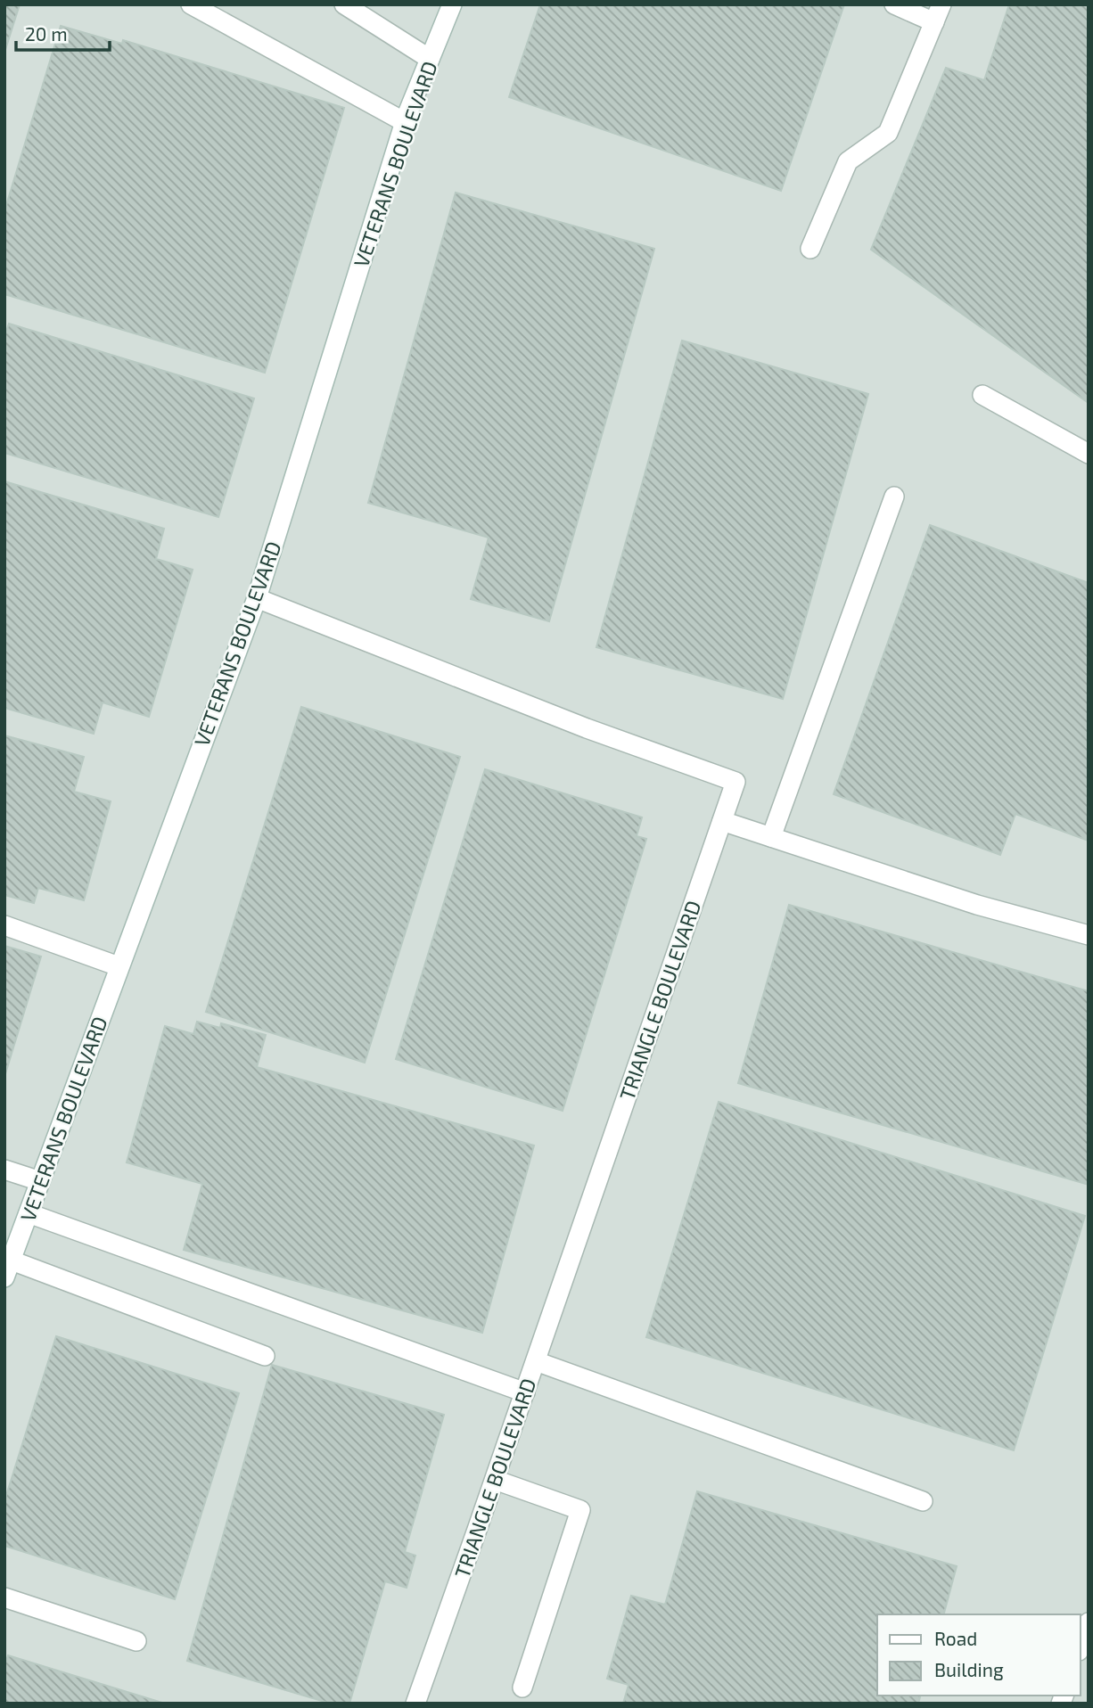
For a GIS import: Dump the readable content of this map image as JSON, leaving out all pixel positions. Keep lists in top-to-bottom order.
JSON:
{
  "streets": {
    "street": ["VETERANS BOULEVARD", "TRIANGLE BOULEVARD"]
  },
  "crossings": [
    ["VETERANS BOULEVARD", "TRIANGLE BOULEVARD"]
  ],
  "legend": ["Road", "Building"],
  "scale_bar": "20 m"
}
